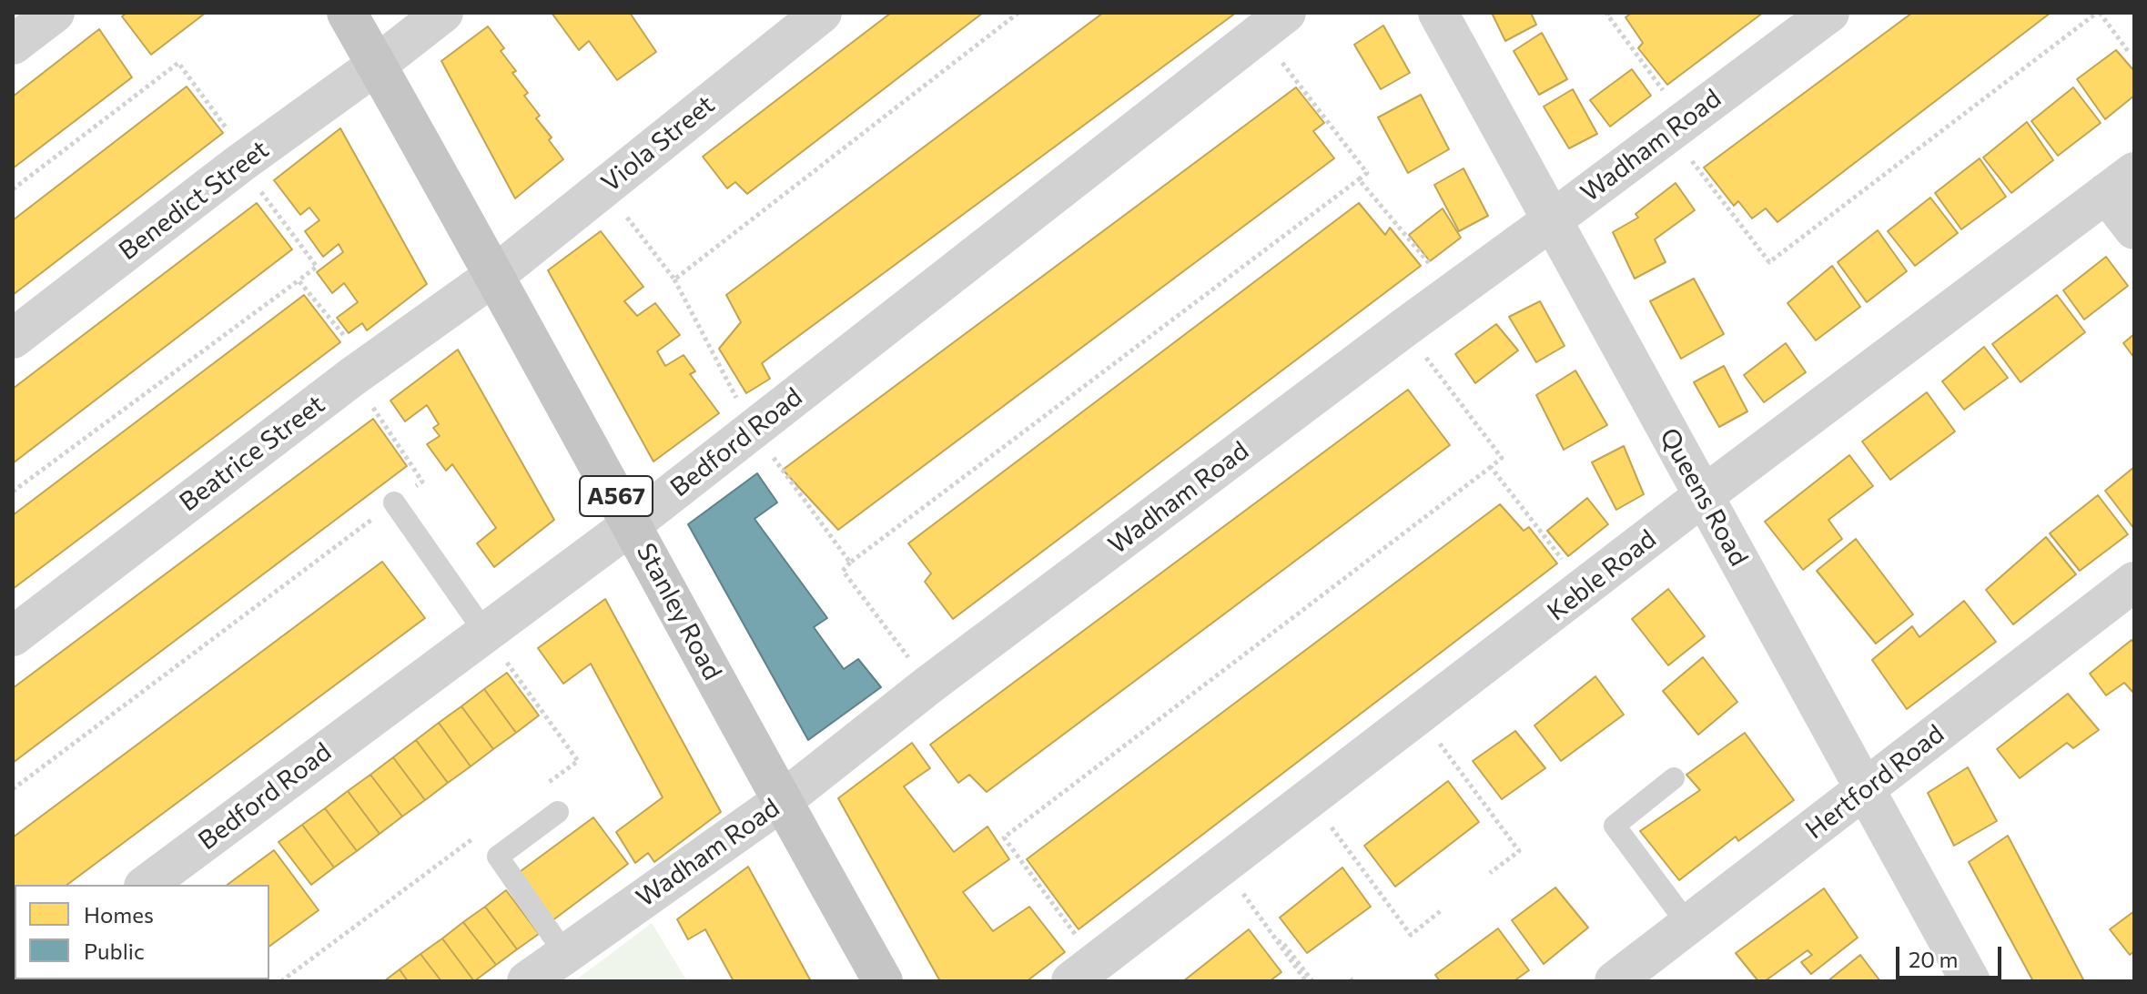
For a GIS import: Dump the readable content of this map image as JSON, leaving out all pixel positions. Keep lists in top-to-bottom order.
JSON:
{
  "streets": {
    "main road": ["A567", "Stanley Road"],
    "street": [
      "Viola Street",
      "Wadham Road",
      "Benedict Street",
      "Bedford Road",
      "Beatrice Street",
      "Queens Road",
      "Keble Road",
      "Hertford Road"
    ]
  },
  "crossings": [
    ["Viola Street", "Beatrice Street"],
    ["Viola Street", "Stanley Road"],
    ["Wadham Road", "Queens Road"],
    ["Wadham Road", "Stanley Road"],
    ["Benedict Street", "Stanley Road"],
    ["Bedford Road", "Stanley Road"],
    ["Beatrice Street", "Stanley Road"],
    ["Queens Road", "Keble Road"],
    ["Queens Road", "Hertford Road"]
  ],
  "legend": ["Homes", "Public"],
  "scale_bar": "20 m"
}
